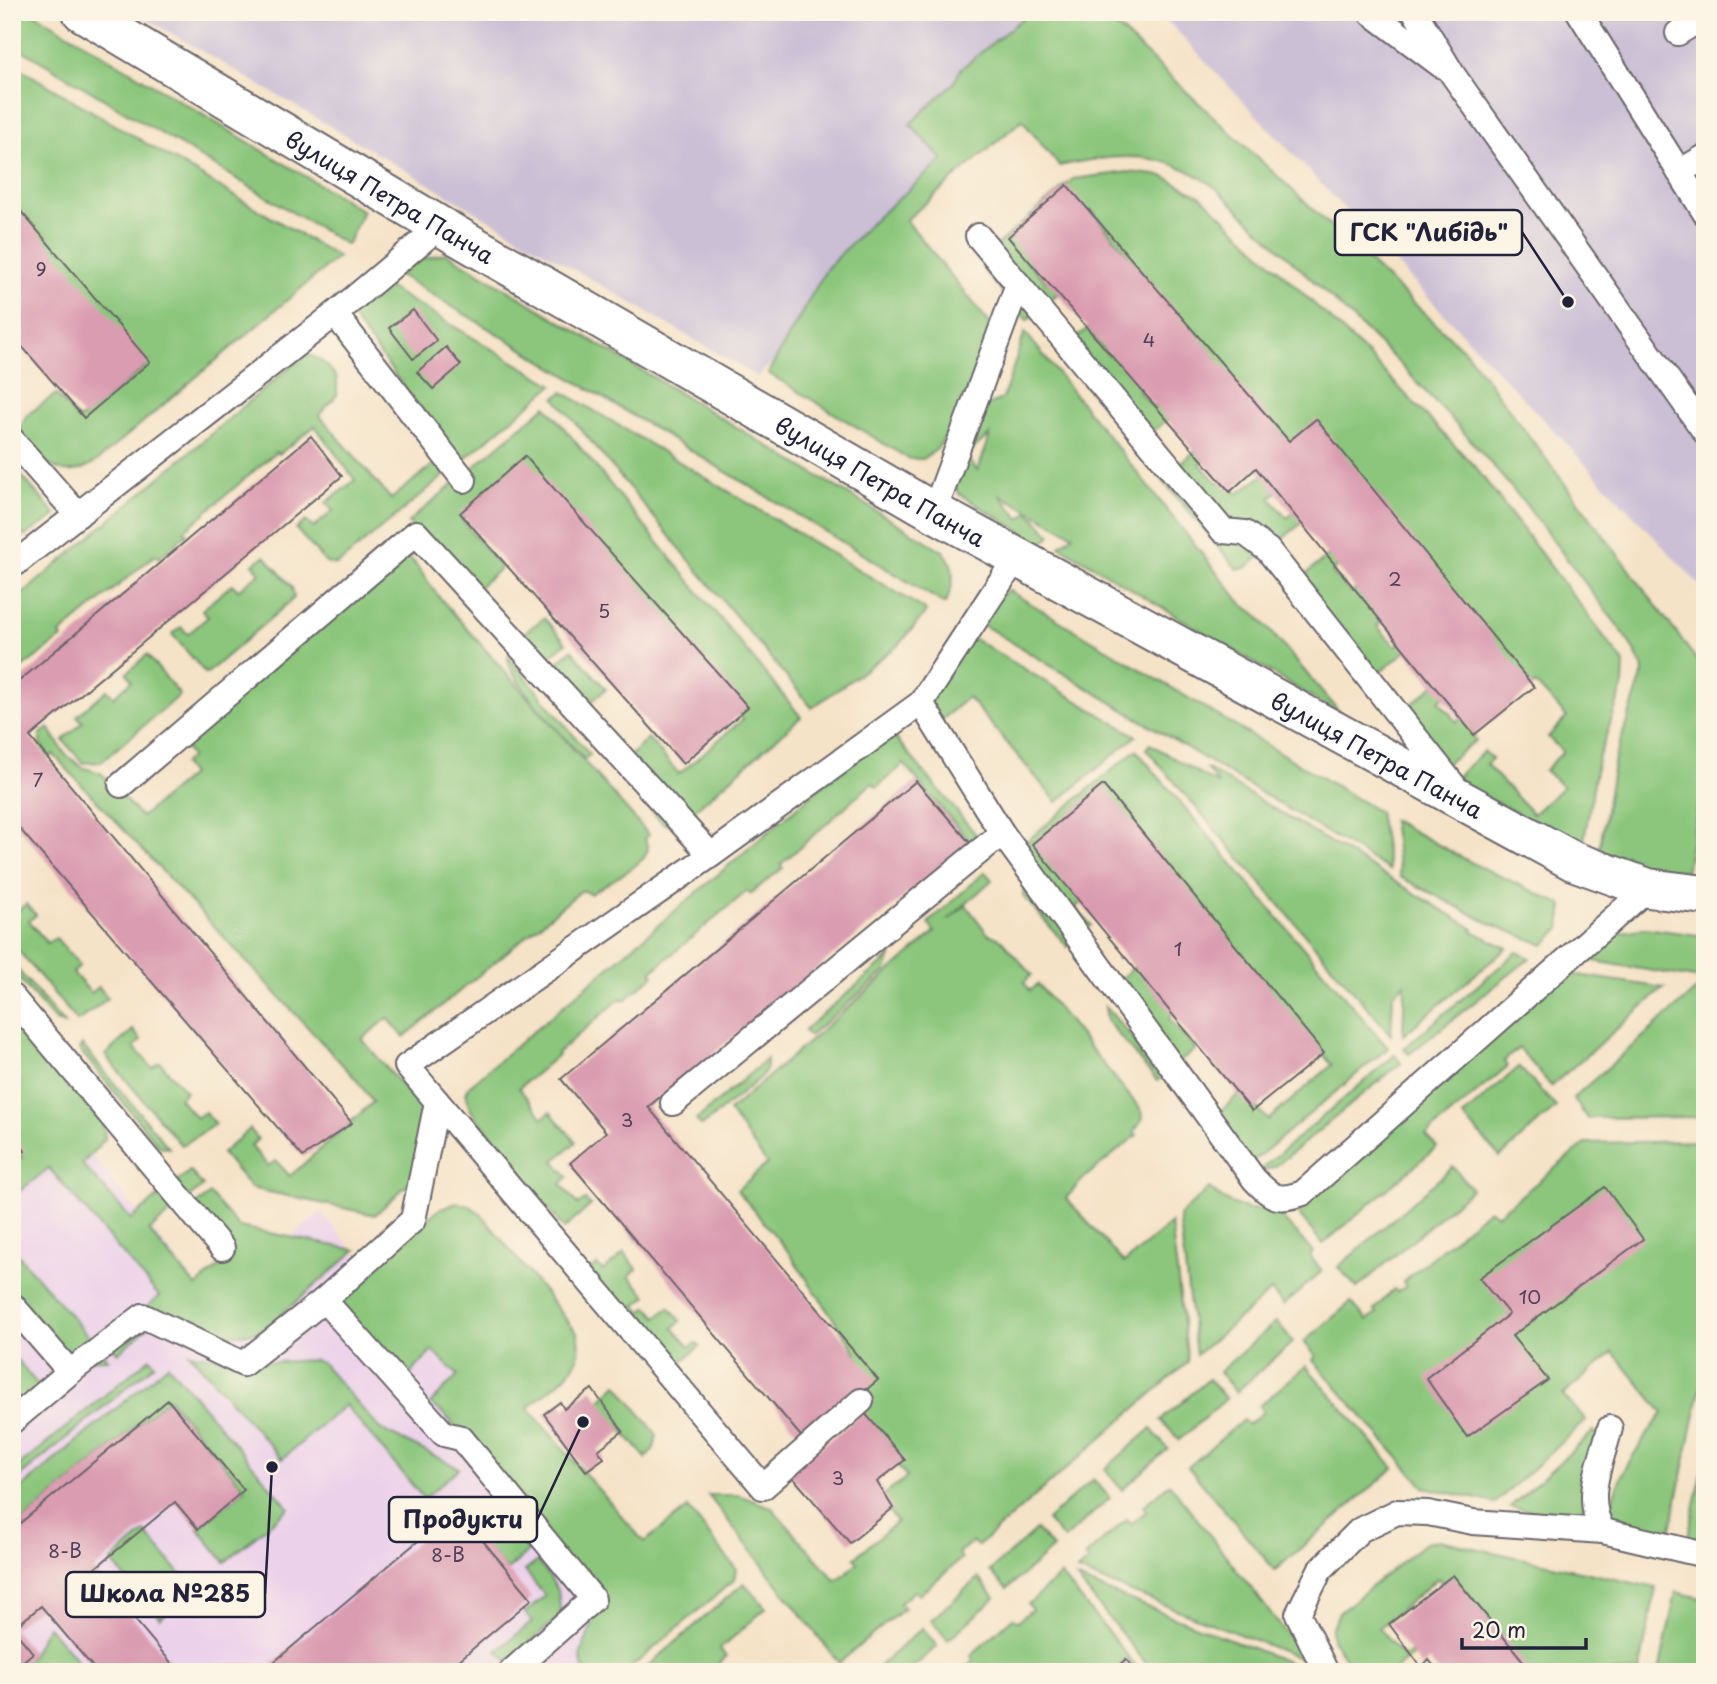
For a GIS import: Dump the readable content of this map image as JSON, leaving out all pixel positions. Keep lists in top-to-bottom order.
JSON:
{
  "streets": {
    "street": ["вулиця Петра Панча"]
  },
  "places": ["ГСК \"Либідь\"", "Продукти", "Школа №285"],
  "house_numbers": [
    "9",
    "4",
    "2",
    "5",
    "7",
    "1",
    "3",
    "10",
    "3",
    "8-В",
    "8-В"
  ],
  "scale_bar": "20 m"
}
